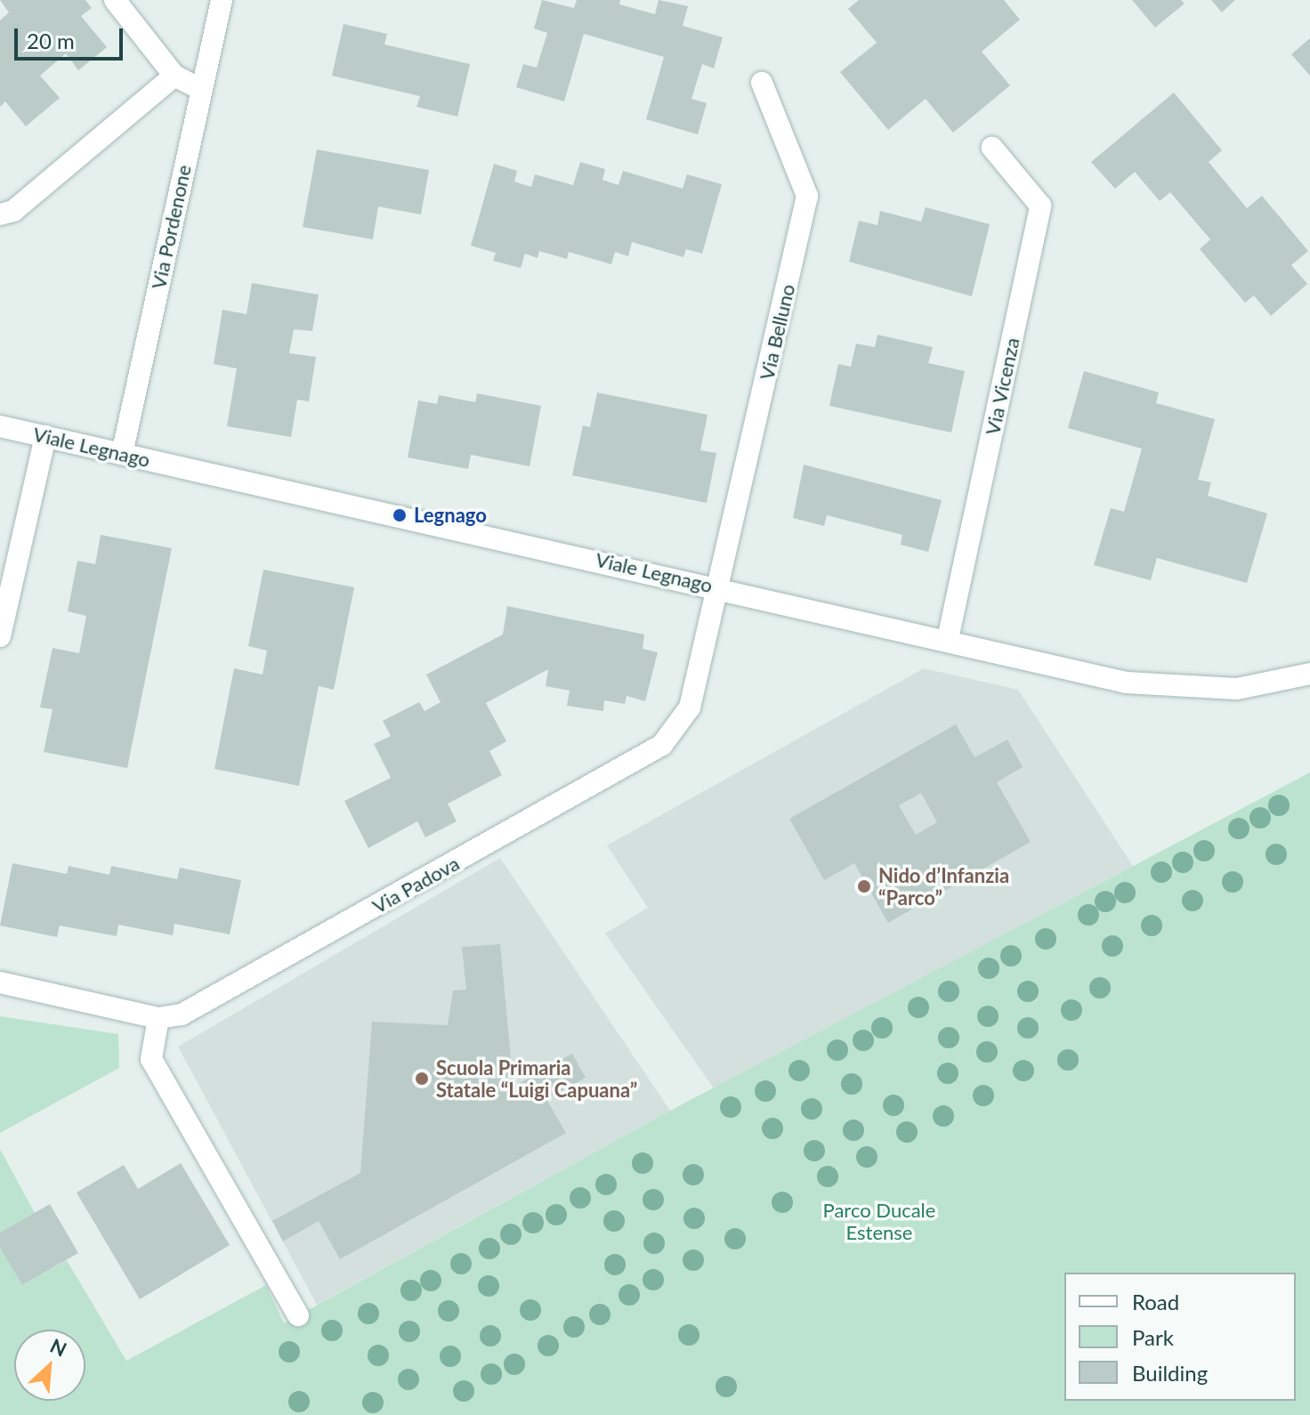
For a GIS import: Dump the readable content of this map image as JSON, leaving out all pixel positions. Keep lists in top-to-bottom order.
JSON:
{
  "streets": {
    "street": [
      "Via Pordenone",
      "Via Belluno",
      "Via Vicenza",
      "Viale Legnago",
      "Via Padova"
    ]
  },
  "crossings": [
    ["Via Pordenone", "Viale Legnago"],
    ["Via Belluno", "Viale Legnago"],
    ["Via Belluno", "Via Padova"],
    ["Via Vicenza", "Viale Legnago"],
    ["Viale Legnago", "Via Padova"]
  ],
  "parks": ["Parco Ducale Estense"],
  "places": ["Legnago", "Nido d’Infanzia “Parco”", "Scuola Primaria Statale “Luigi Capuana”"],
  "legend": ["Road", "Park", "Building"],
  "scale_bar": "20 m",
  "north": "top right"
}
